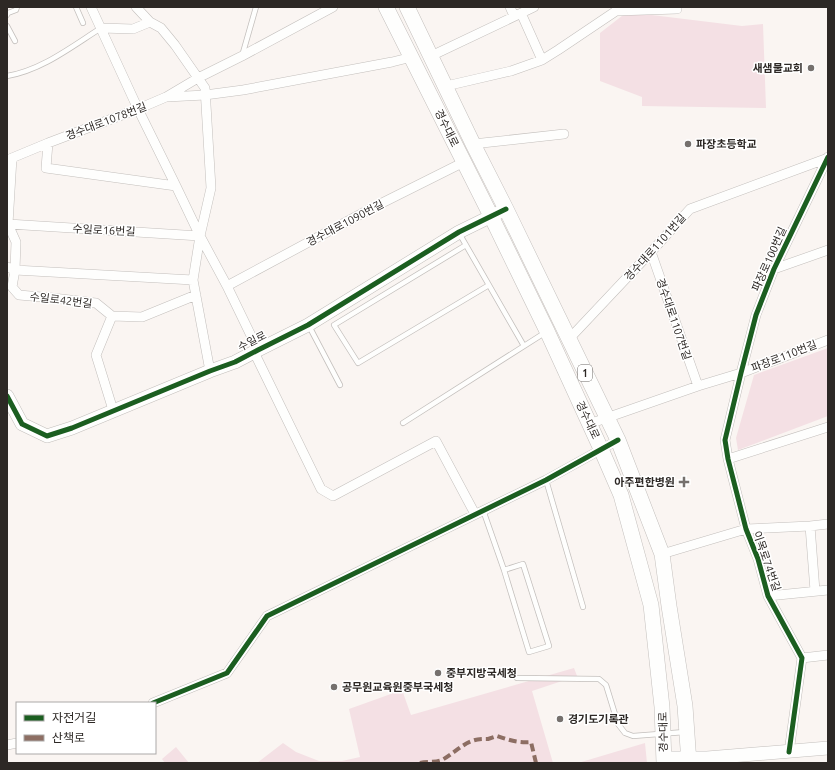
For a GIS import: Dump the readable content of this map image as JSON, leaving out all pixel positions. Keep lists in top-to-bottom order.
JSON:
{
  "streets": {
    "main road": ["경수대로", "1"],
    "street": [
      "경수대로1078번길",
      "경수대로1090번길",
      "수일로16번길",
      "경수대로1101번길",
      "파장로100번길",
      "수일로42번길",
      "경수대로1107번길",
      "수일로",
      "파장로110번길",
      "이목로74번길"
    ]
  },
  "crossings": [
    ["경수대로1078번길", "수일로16번길"],
    ["경수대로1078번길", "수일로42번길"],
    ["경수대로", "경수대로1090번길"],
    ["경수대로", "경수대로1101번길"],
    ["경수대로", "수일로"],
    ["경수대로1101번길", "파장로100번길"],
    ["경수대로1101번길", "경수대로1107번길"],
    ["파장로100번길", "파장로110번길"],
    ["파장로100번길", "이목로74번길"],
    ["파장로110번길", "이목로74번길"]
  ],
  "places": {
    "other": [
      "새샘물교회",
      "파장초등학교",
      "중부지방국세청",
      "공무원교육원중부국세청",
      "경기도기록관"
    ],
    "health": ["아주편한병원"]
  },
  "legend": ["자전거길", "산책로"]
}
